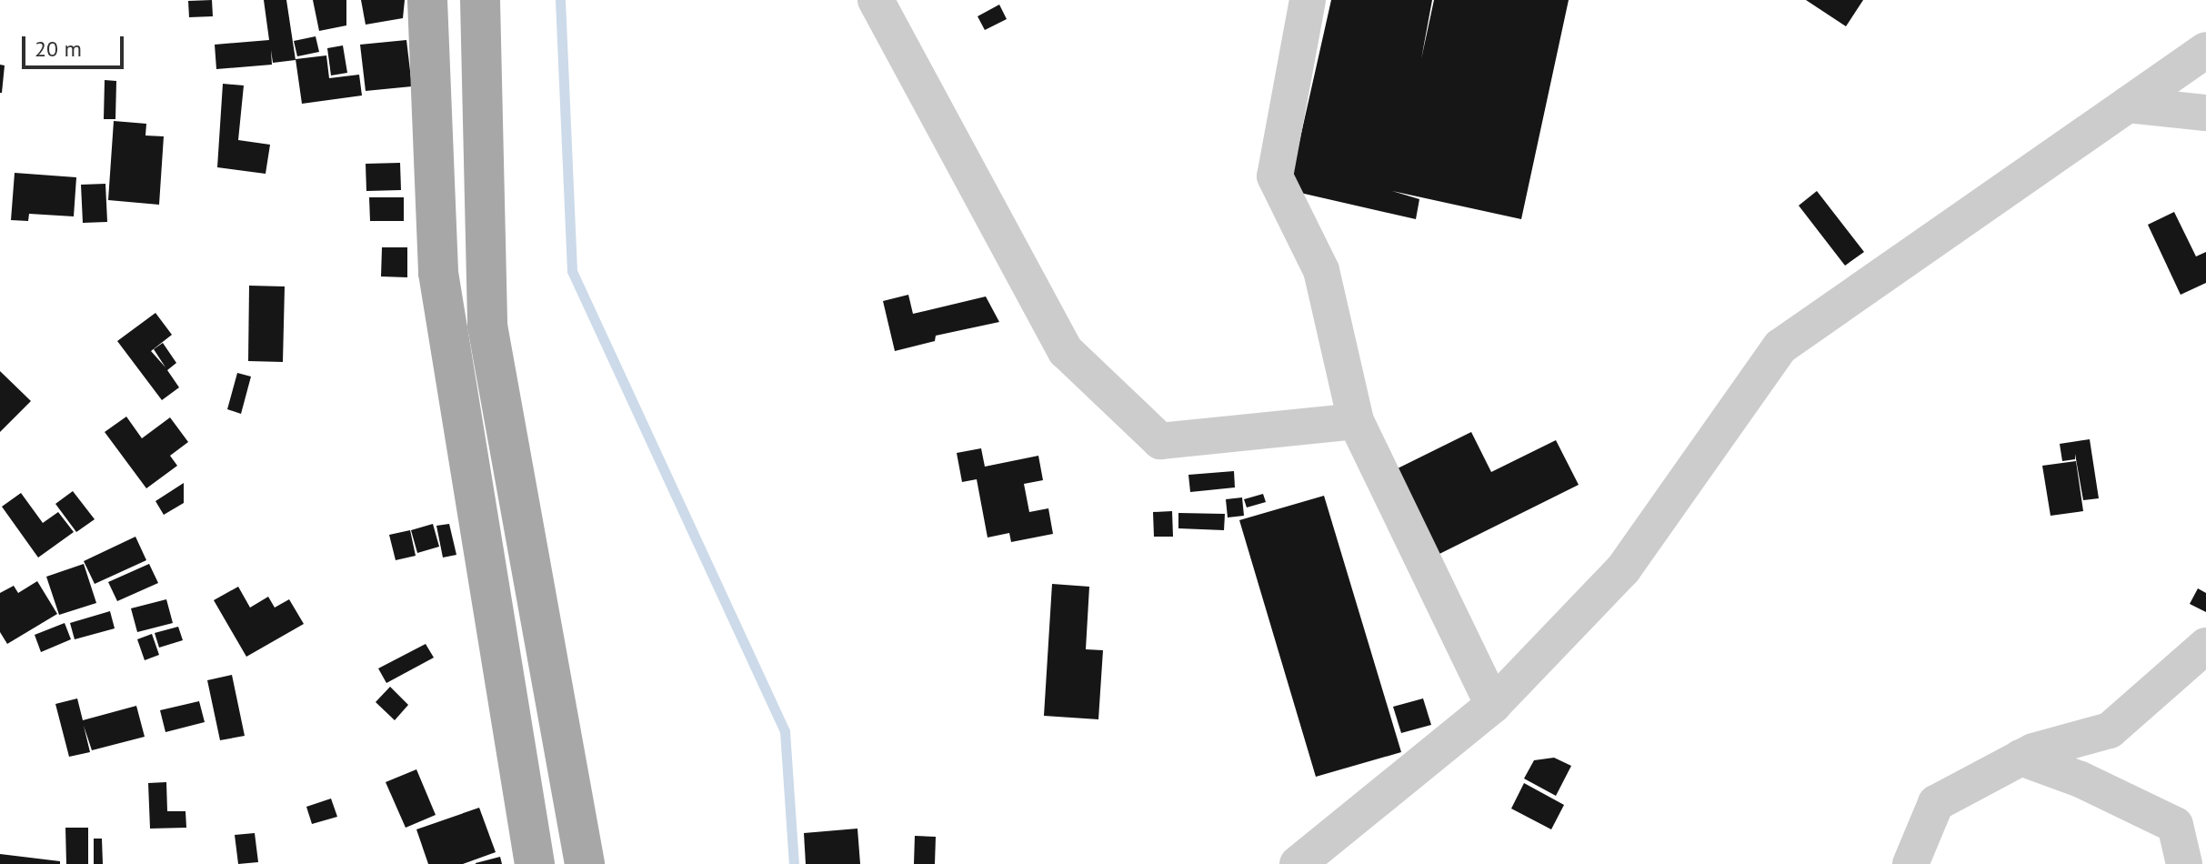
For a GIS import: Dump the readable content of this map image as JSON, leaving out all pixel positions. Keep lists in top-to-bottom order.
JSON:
{
  "scale_bar": "20 m"
}
